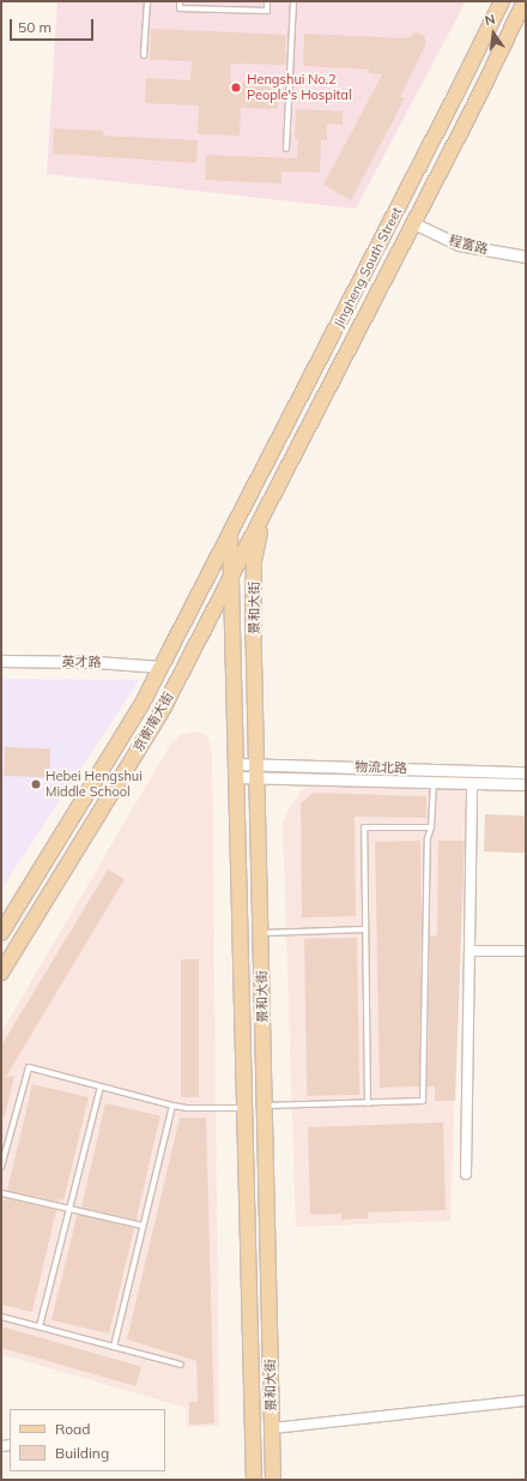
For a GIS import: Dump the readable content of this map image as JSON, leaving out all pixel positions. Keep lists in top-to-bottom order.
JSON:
{
  "streets": {
    "main road": ["Jingheng South Street", "景和大街", "京衡南大街"],
    "street": ["程富路", "英才路", "物流北路"]
  },
  "crossings": [
    ["程富路", "Jingheng South Street"],
    ["Jingheng South Street", "景和大街"],
    ["Jingheng South Street", "京衡南大街"],
    ["景和大街", "京衡南大街"],
    ["景和大街", "物流北路"],
    ["英才路", "京衡南大街"]
  ],
  "places": ["Hengshui No.2 People's Hospital", "Hebei Hengshui Middle School"],
  "legend": ["Road", "Building"],
  "scale_bar": "50 m",
  "north": "top"
}
